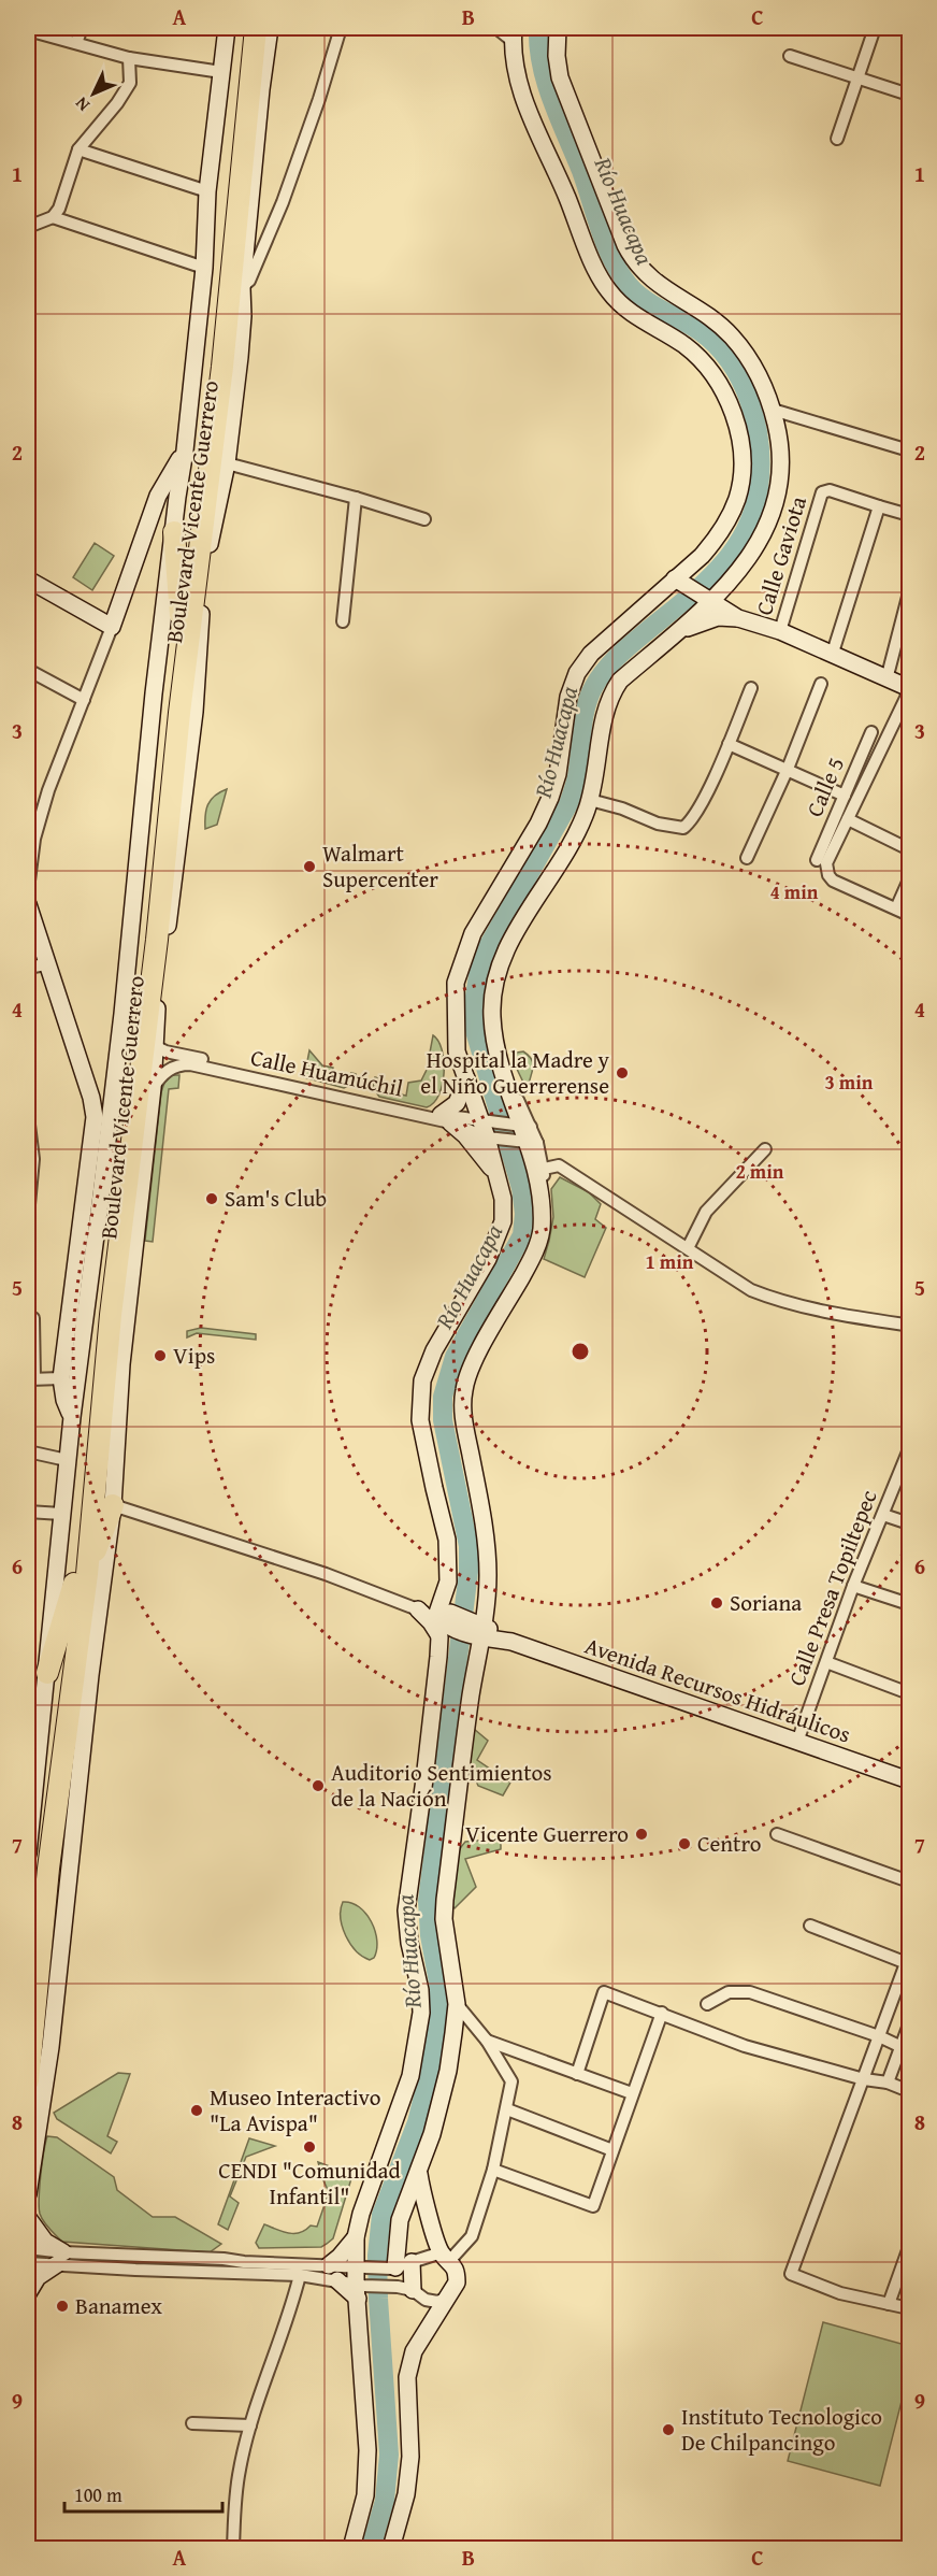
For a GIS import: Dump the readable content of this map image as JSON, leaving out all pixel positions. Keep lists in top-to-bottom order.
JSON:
{
  "streets": {
    "highway": ["Boulevard Vicente Guerrero"],
    "main road": ["Avenida Recursos Hidráulicos"],
    "street": [
      "Calle Gaviota",
      "Calle 5",
      "Calle Huamúchil",
      "Calle Presa Topiltepec"
    ]
  },
  "crossings": [
    ["Boulevard Vicente Guerrero", "Calle Huamúchil"],
    ["Calle Presa Topiltepec", "Avenida Recursos Hidráulicos"]
  ],
  "water": ["Río Huacapa"],
  "places": [
    "Walmart Supercenter",
    "Hospital la Madre y el Niño Guerrerense",
    "Sam's Club",
    "Vips",
    "Soriana",
    "Auditorio Sentimientos de la Nación",
    "Vicente Guerrero",
    "Centro",
    "Museo Interactivo \"La Avispa\"",
    "CENDI \"Comunidad Infantil\"",
    "Banamex",
    "Instituto Tecnologico De Chilpancingo"
  ],
  "scale_bar": "100 m",
  "north": "bottom left",
  "grid": {
    "columns": ["A", "B", "C"],
    "rows": [
      "1",
      "2",
      "3",
      "4",
      "5",
      "6",
      "7",
      "8",
      "9"
    ]
  },
  "rings": [
    "4 min",
    "3 min",
    "2 min",
    "1 min"
  ]
}
